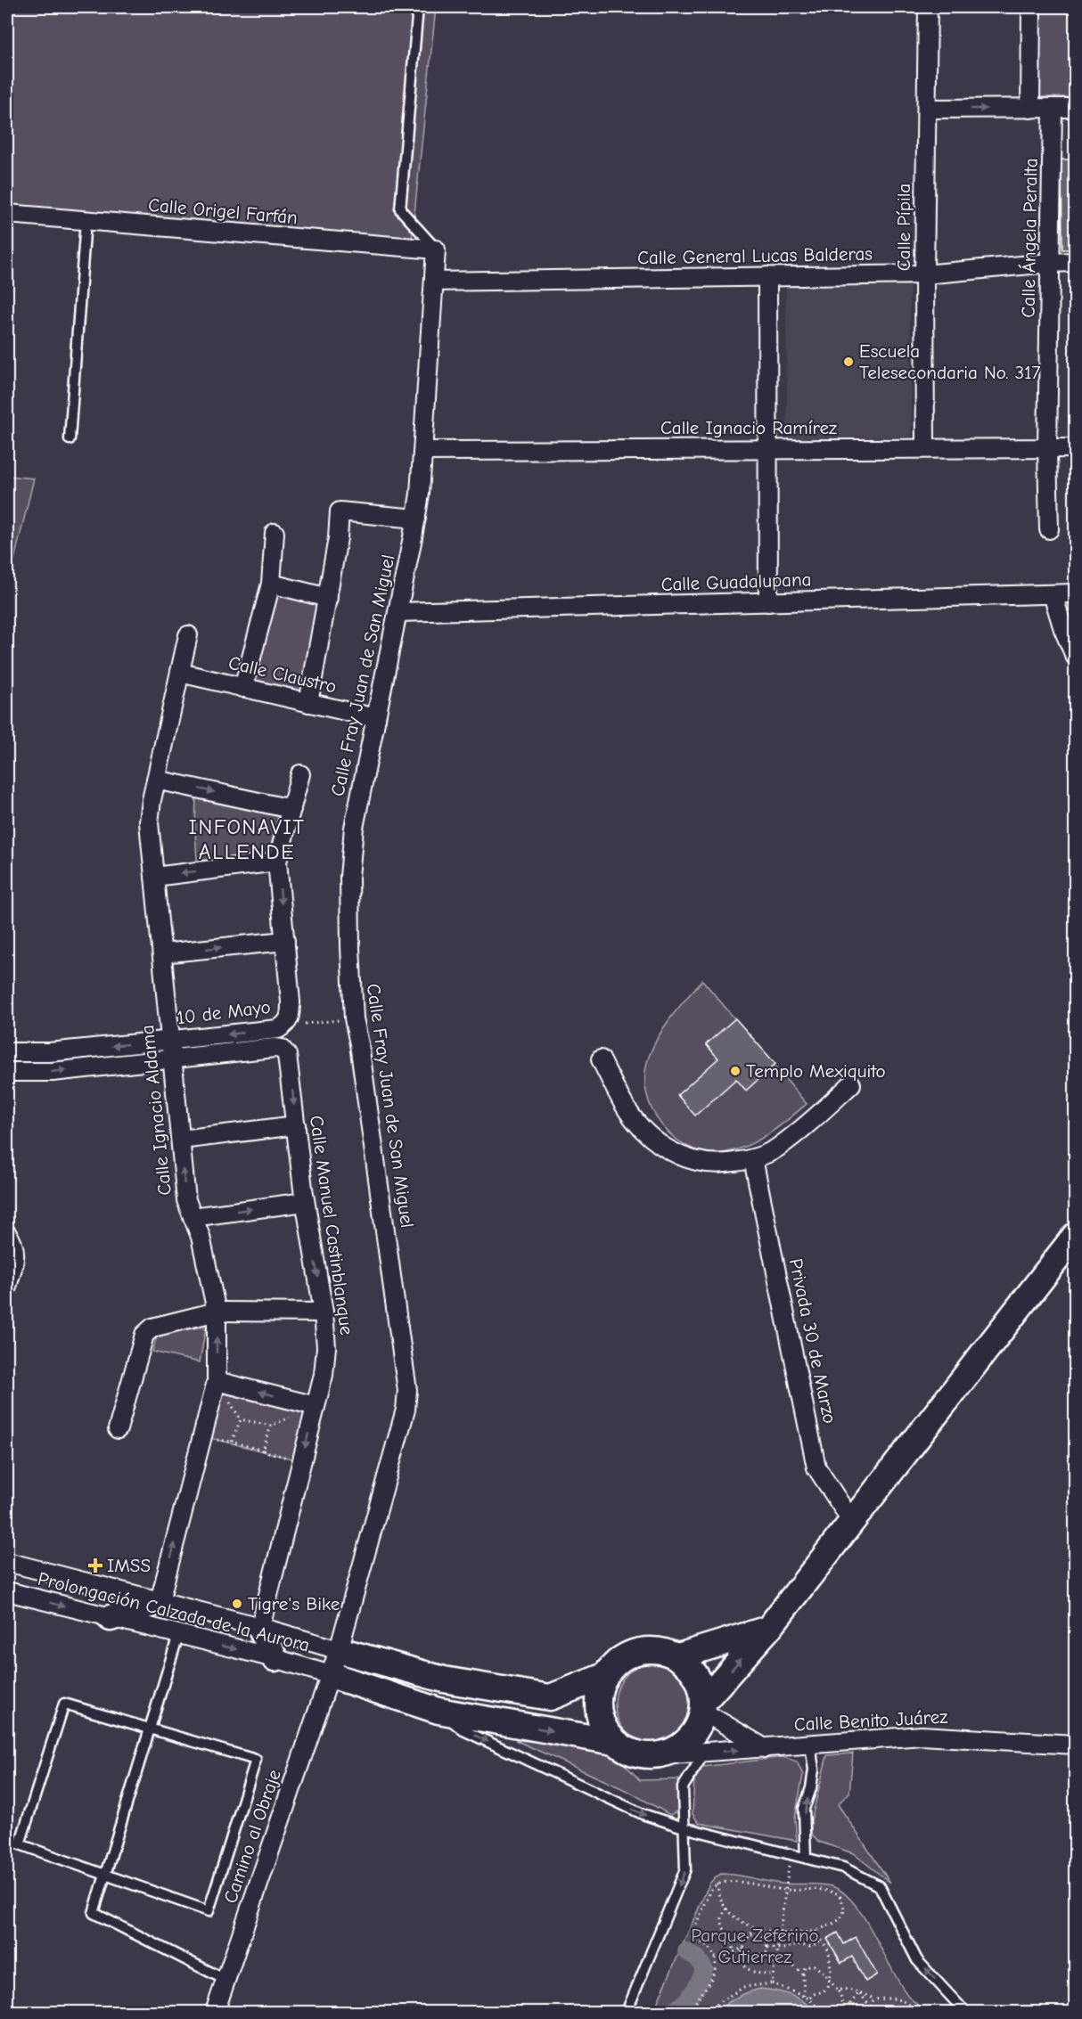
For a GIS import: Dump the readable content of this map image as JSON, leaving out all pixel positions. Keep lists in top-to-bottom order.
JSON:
{
  "streets": {
    "street": [
      "Calle Origel Farfán",
      "Calle Pípila",
      "Calle Ángela Peralta",
      "Calle General Lucas Balderas",
      "Calle Ignacio Ramírez",
      "Calle Guadalupana",
      "Calle Claustro",
      "Calle Fray Juan de San Miguel",
      "10 de Mayo",
      "Calle Ignacio Aldama",
      "Calle Manuel Castinblanque",
      "Privada 30 de Marzo",
      "Prolongación Calzada de la Aurora",
      "Calle Benito Juárez",
      "Camino al Obraje"
    ]
  },
  "crossings": [
    ["Calle Origel Farfán", "Calle Fray Juan de San Miguel"],
    ["Calle Pípila", "Calle General Lucas Balderas"],
    ["Calle Pípila", "Calle Ignacio Ramírez"],
    ["Calle Ángela Peralta", "Calle General Lucas Balderas"],
    ["Calle Ángela Peralta", "Calle Ignacio Ramírez"],
    ["Calle General Lucas Balderas", "Calle Fray Juan de San Miguel"],
    ["Calle Ignacio Ramírez", "Calle Fray Juan de San Miguel"],
    ["Calle Guadalupana", "Calle Fray Juan de San Miguel"],
    ["Calle Claustro", "Calle Fray Juan de San Miguel"],
    ["Calle Claustro", "Calle Ignacio Aldama"],
    ["Calle Fray Juan de San Miguel", "Prolongación Calzada de la Aurora"],
    ["Calle Fray Juan de San Miguel", "Camino al Obraje"],
    ["10 de Mayo", "Calle Ignacio Aldama"],
    ["Calle Ignacio Aldama", "Calle Manuel Castinblanque"],
    ["Calle Ignacio Aldama", "Prolongación Calzada de la Aurora"],
    ["Calle Manuel Castinblanque", "Prolongación Calzada de la Aurora"],
    ["Prolongación Calzada de la Aurora", "Camino al Obraje"]
  ],
  "one_way": ["Calle Ignacio Aldama"],
  "districts": ["INFONAVIT ALLENDE"],
  "parks": ["Parque Zeferino Gutierrez"],
  "places": {
    "other": ["Escuela Telesecondaria No. 317", "Templo Mexiquito", "Tigre's Bike"],
    "health": ["IMSS"]
  }
}
